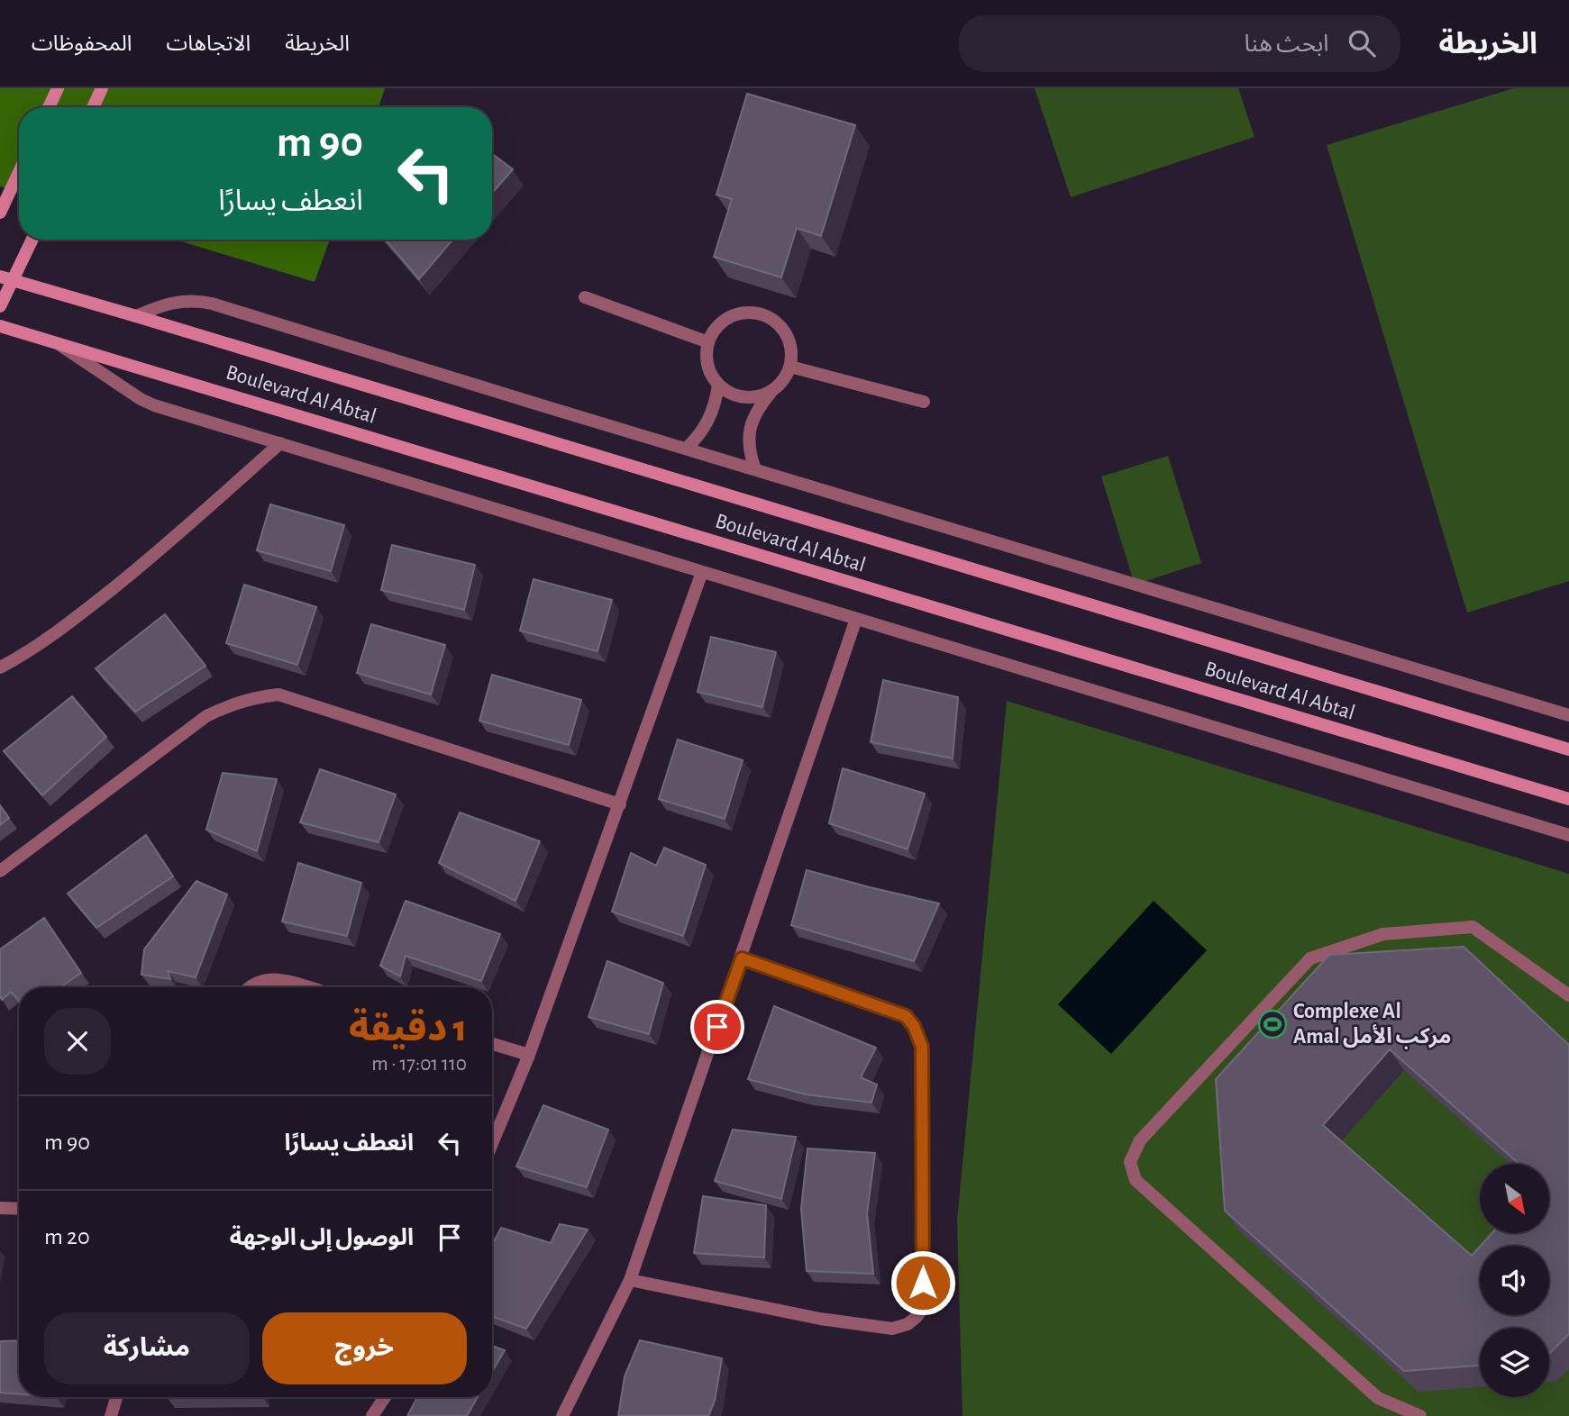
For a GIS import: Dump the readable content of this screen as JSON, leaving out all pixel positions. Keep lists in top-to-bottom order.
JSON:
{
  "streets": {
    "main road": ["Boulevard Al Abtal"]
  },
  "places": {
    "sports": ["Complexe Al Amal مركب الأمل"]
  },
  "north": "bottom right",
  "page": {
    "header": "الخريطة",
    "search": "ابحث هنا",
    "nav": ["الخريطة", "الاتجاهات", "المحفوظات"],
    "turn": ["90 m", "انعطف يسارًا"],
    "heading": ["1 دقيقة", "110 m · 17:01"],
    "list": [
      {
        "name": "انعطف يسارًا",
        "value": "90 m"
      },
      {
        "name": "الوصول إلى الوجهة",
        "value": "20 m"
      }
    ],
    "buttons": ["خروج", "مشاركة"]
  }
}
